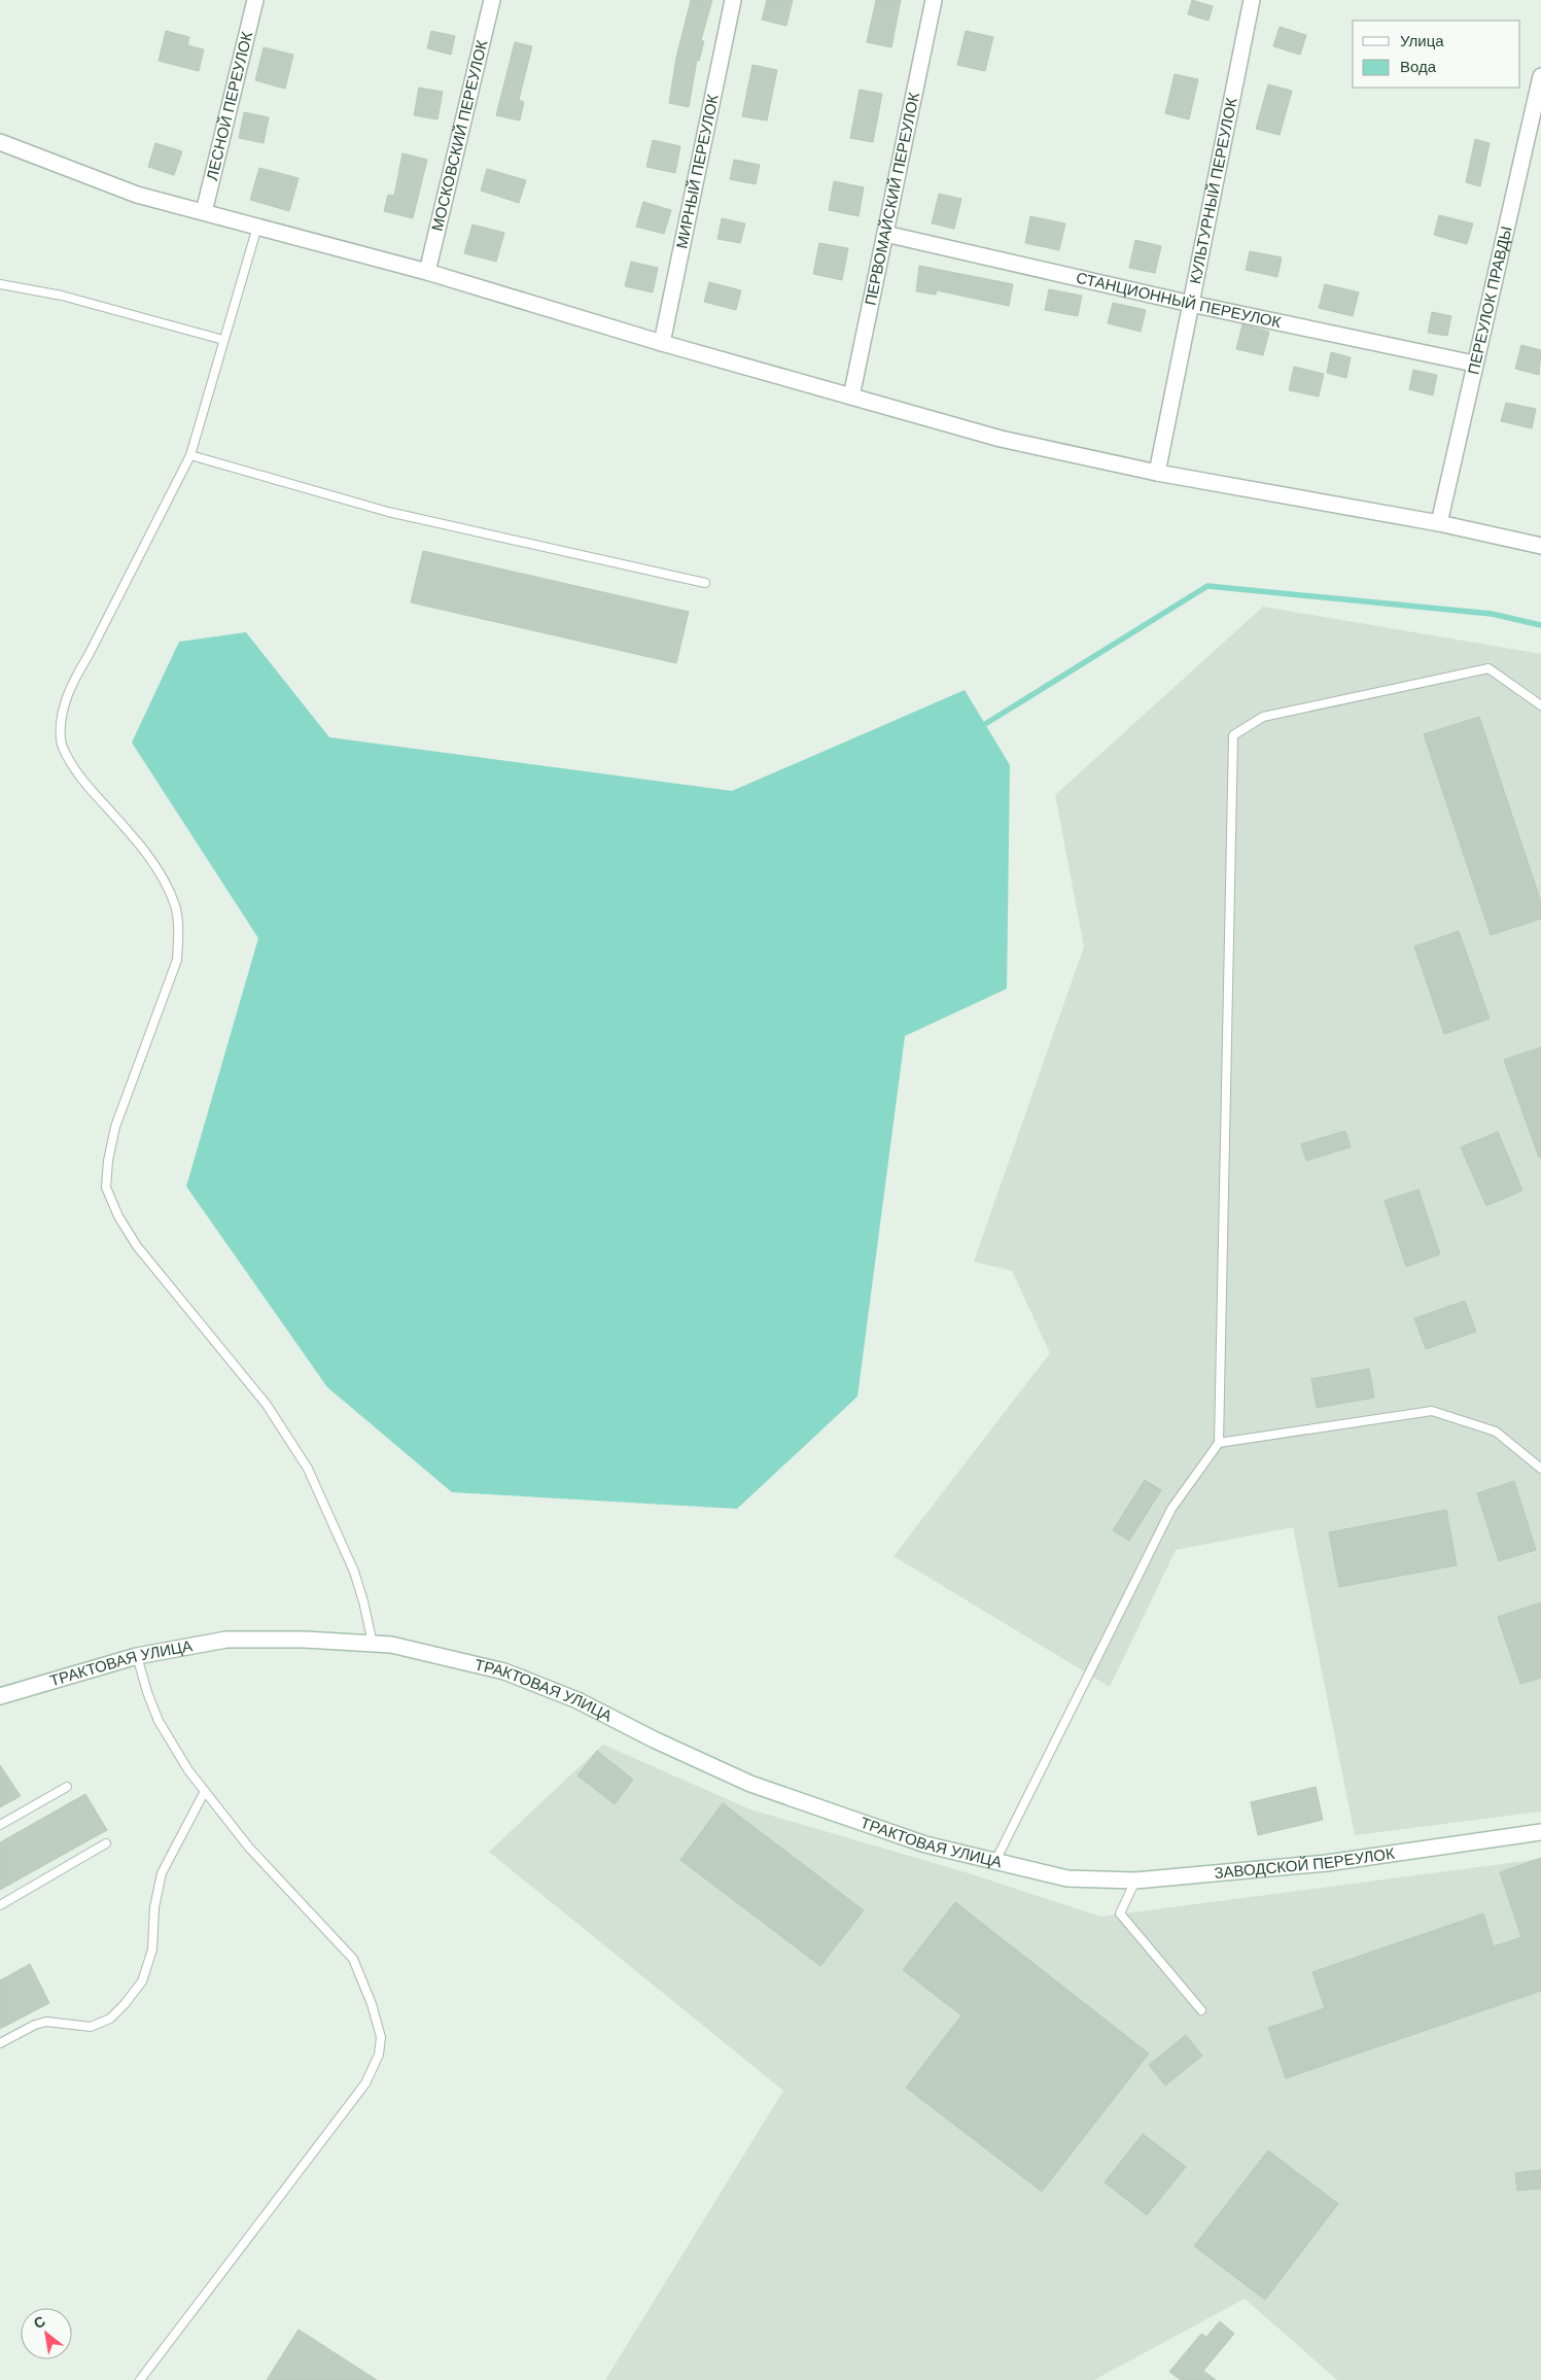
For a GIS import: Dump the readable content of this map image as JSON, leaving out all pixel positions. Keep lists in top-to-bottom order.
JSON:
{
  "streets": {
    "street": [
      "ЛЕСНОЙ ПЕРЕУЛОК",
      "МОСКОВСКИЙ ПЕРЕУЛОК",
      "МИРНЫЙ ПЕРЕУЛОК",
      "КУЛЬТУРНЫЙ ПЕРЕУЛОК",
      "ПЕРВОМАЙСКИЙ ПЕРЕУЛОК",
      "СТАНЦИОННЫЙ ПЕРЕУЛОК",
      "ПЕРЕУЛОК ПРАВДЫ",
      "ТРАКТОВАЯ УЛИЦА",
      "ЗАВОДСКОЙ ПЕРЕУЛОК"
    ]
  },
  "crossings": [
    ["КУЛЬТУРНЫЙ ПЕРЕУЛОК", "СТАНЦИОННЫЙ ПЕРЕУЛОК"],
    ["ПЕРВОМАЙСКИЙ ПЕРЕУЛОК", "СТАНЦИОННЫЙ ПЕРЕУЛОК"],
    ["СТАНЦИОННЫЙ ПЕРЕУЛОК", "ПЕРЕУЛОК ПРАВДЫ"],
    ["ТРАКТОВАЯ УЛИЦА", "ЗАВОДСКОЙ ПЕРЕУЛОК"]
  ],
  "legend": ["Улица", "Вода"],
  "north": "top left"
}
